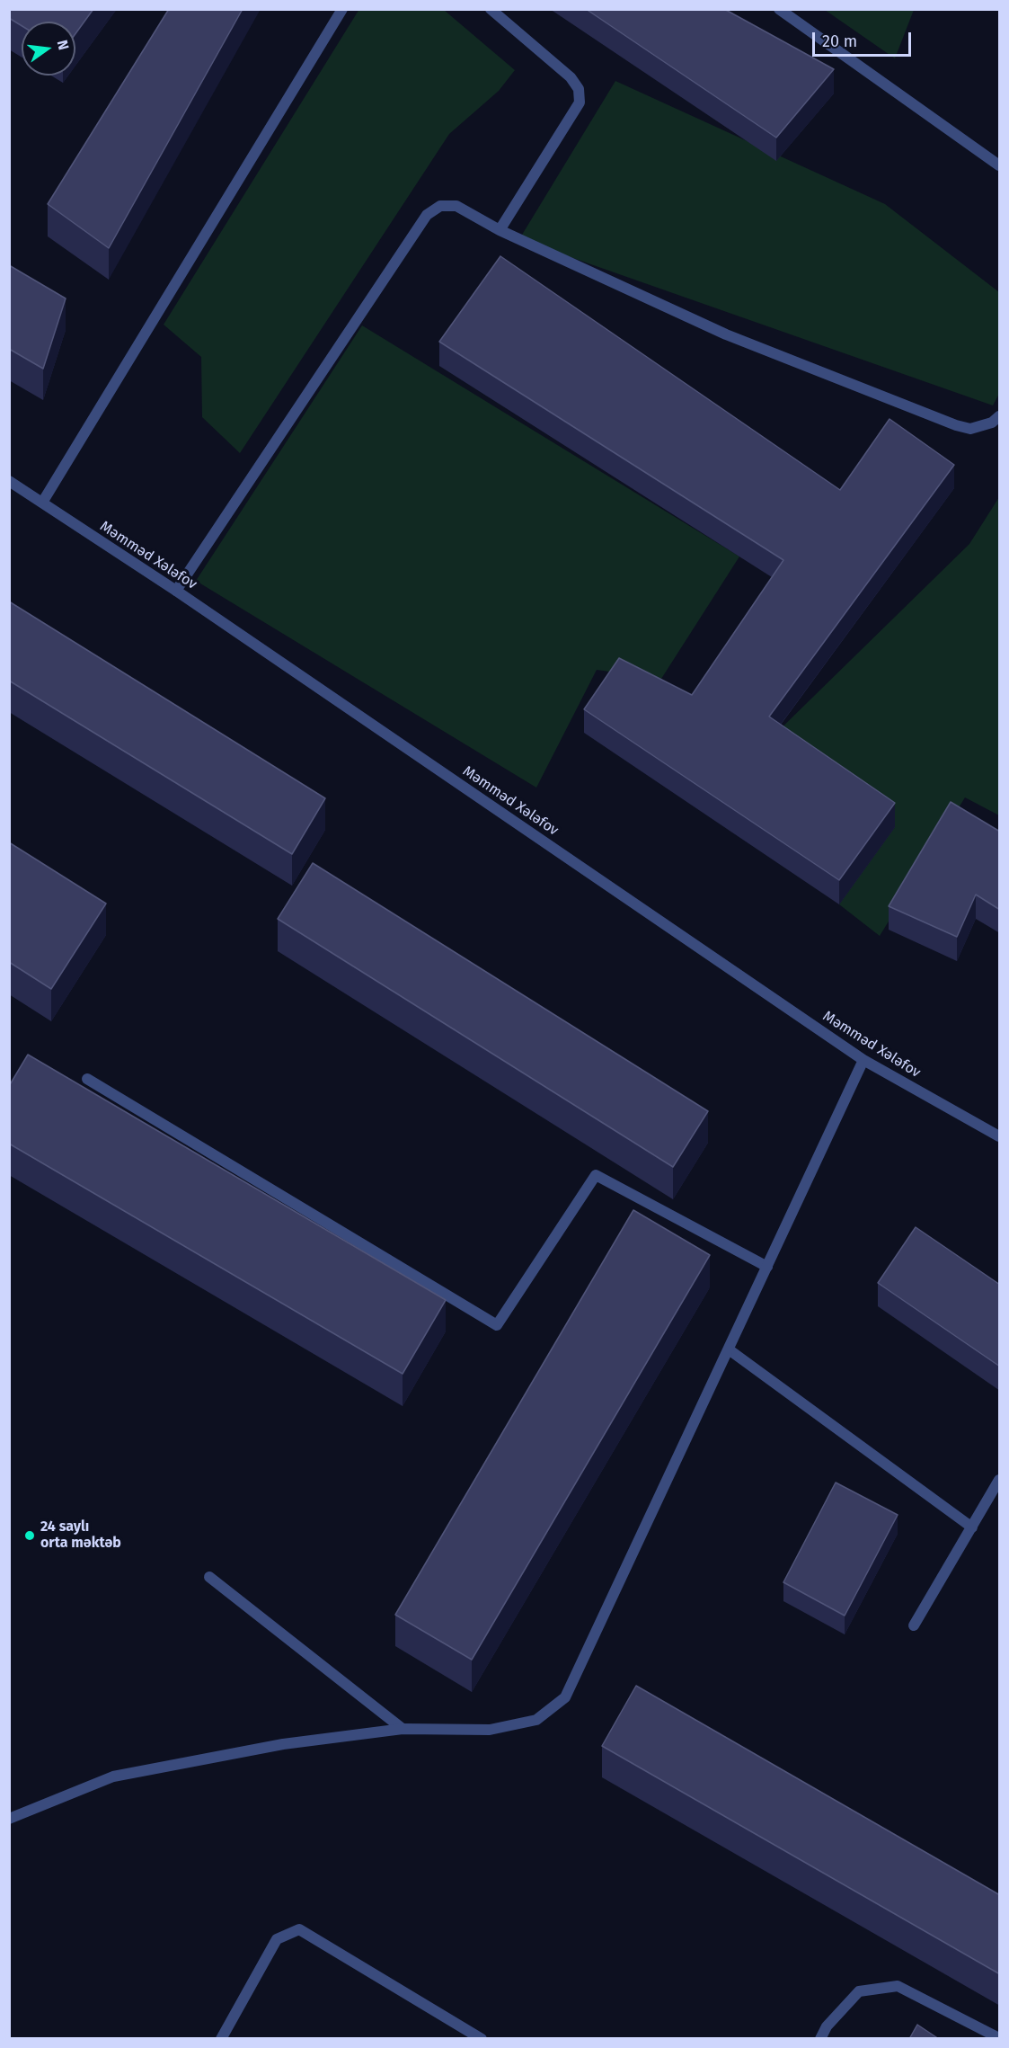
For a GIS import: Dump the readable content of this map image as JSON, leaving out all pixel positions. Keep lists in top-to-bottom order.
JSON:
{
  "streets": {
    "street": ["Məmməd Xələfov"]
  },
  "places": ["24 saylı orta məktəb"],
  "scale_bar": "20 m",
  "north": "right"
}
